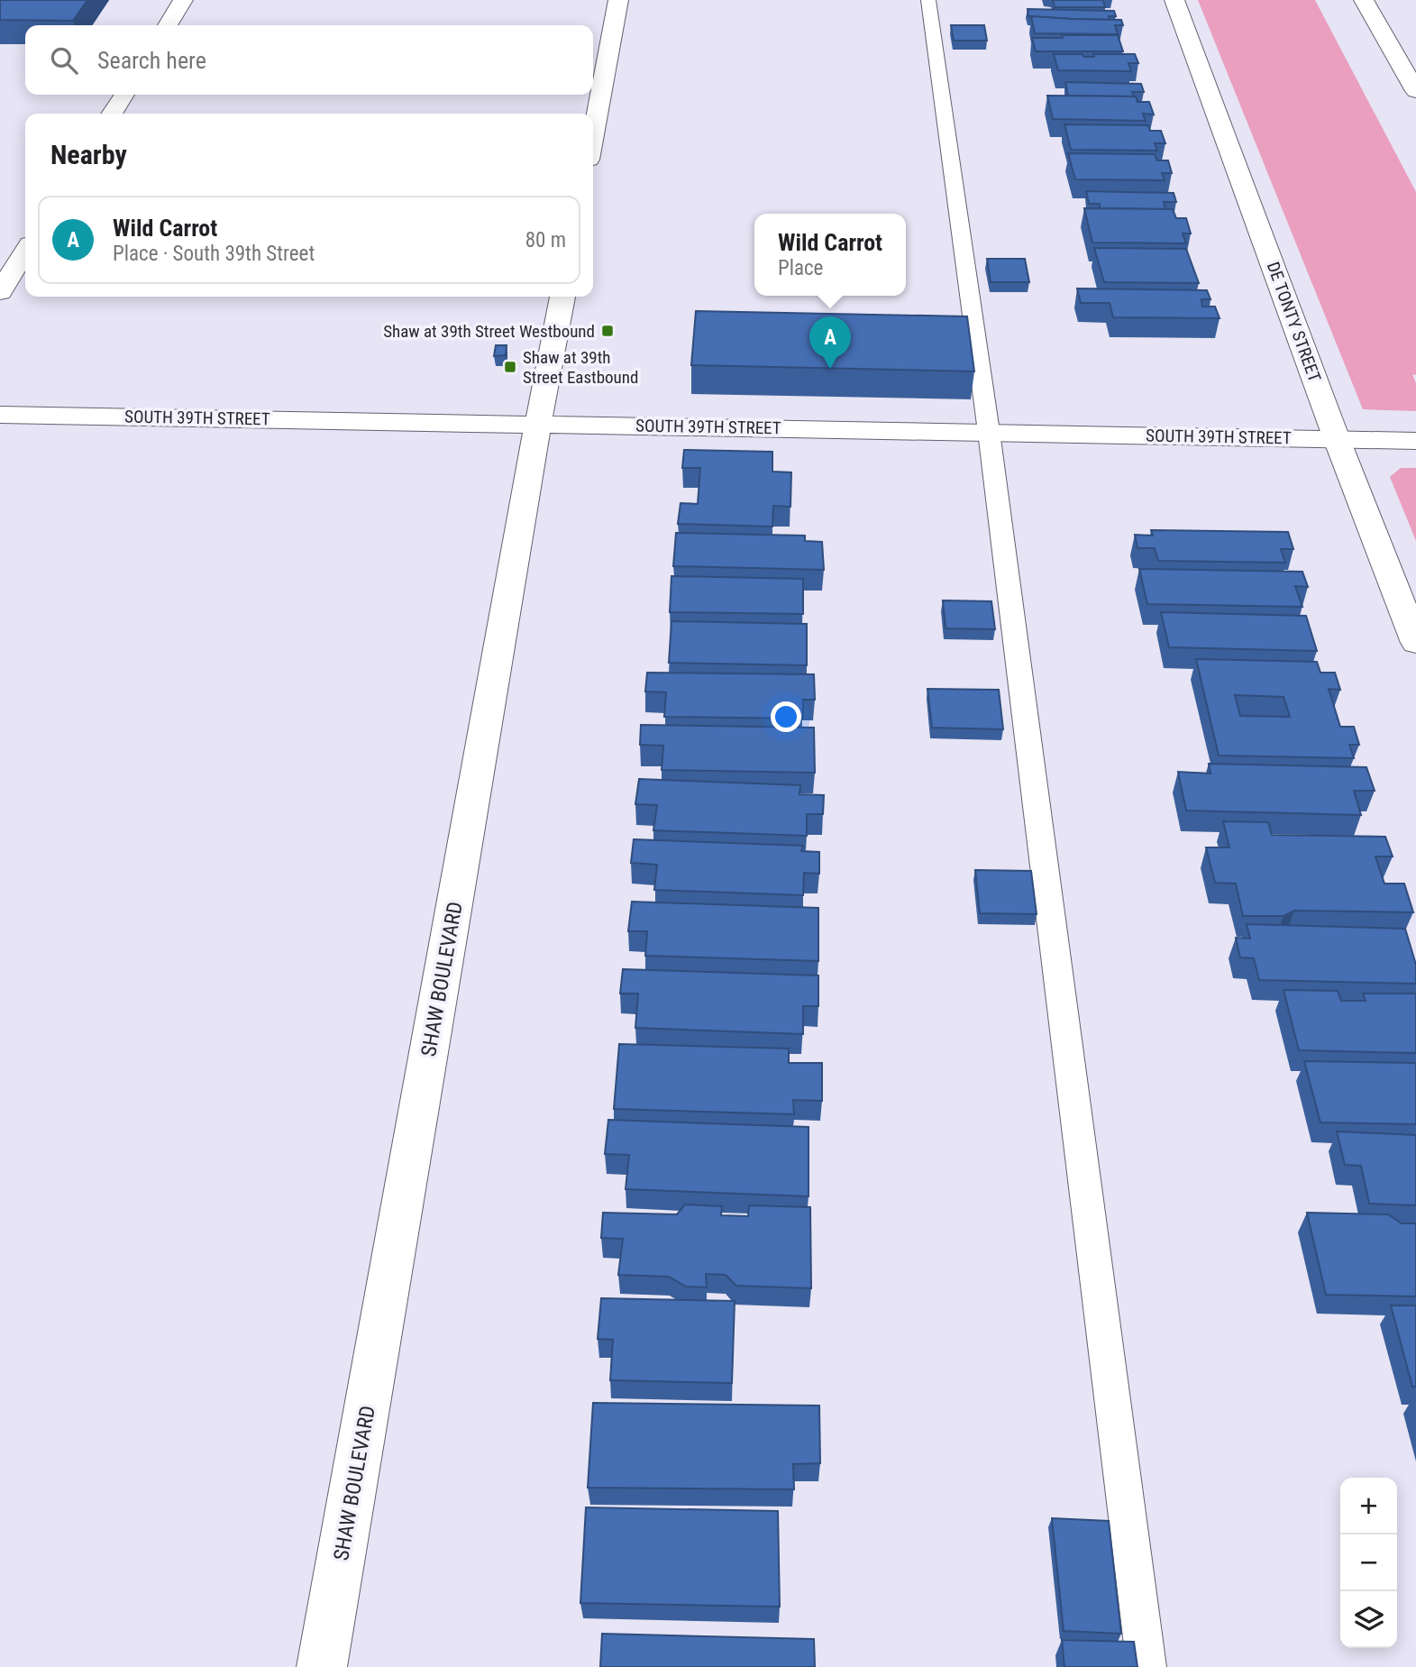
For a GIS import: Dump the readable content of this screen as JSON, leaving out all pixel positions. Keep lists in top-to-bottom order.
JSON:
{
  "streets": {
    "main road": ["DE TONTY STREET", "SOUTH 39TH STREET", "SHAW BOULEVARD"]
  },
  "crossings": [
    ["DE TONTY STREET", "SOUTH 39TH STREET"],
    ["SOUTH 39TH STREET", "SHAW BOULEVARD"]
  ],
  "places": {
    "transit": ["Shaw at 39th Street Westbound", "Shaw at 39th Street Eastbound"]
  },
  "page": {
    "search": "Search here",
    "heading": "Nearby",
    "list": [
      {
        "mark": "A",
        "name": "Wild Carrot",
        "note": "Place · South 39th Street",
        "value": "80 m"
      }
    ],
    "popup": ["Wild Carrot", "Place"],
    "pins": "A",
    "map_buttons": ["+", "−"]
  }
}
